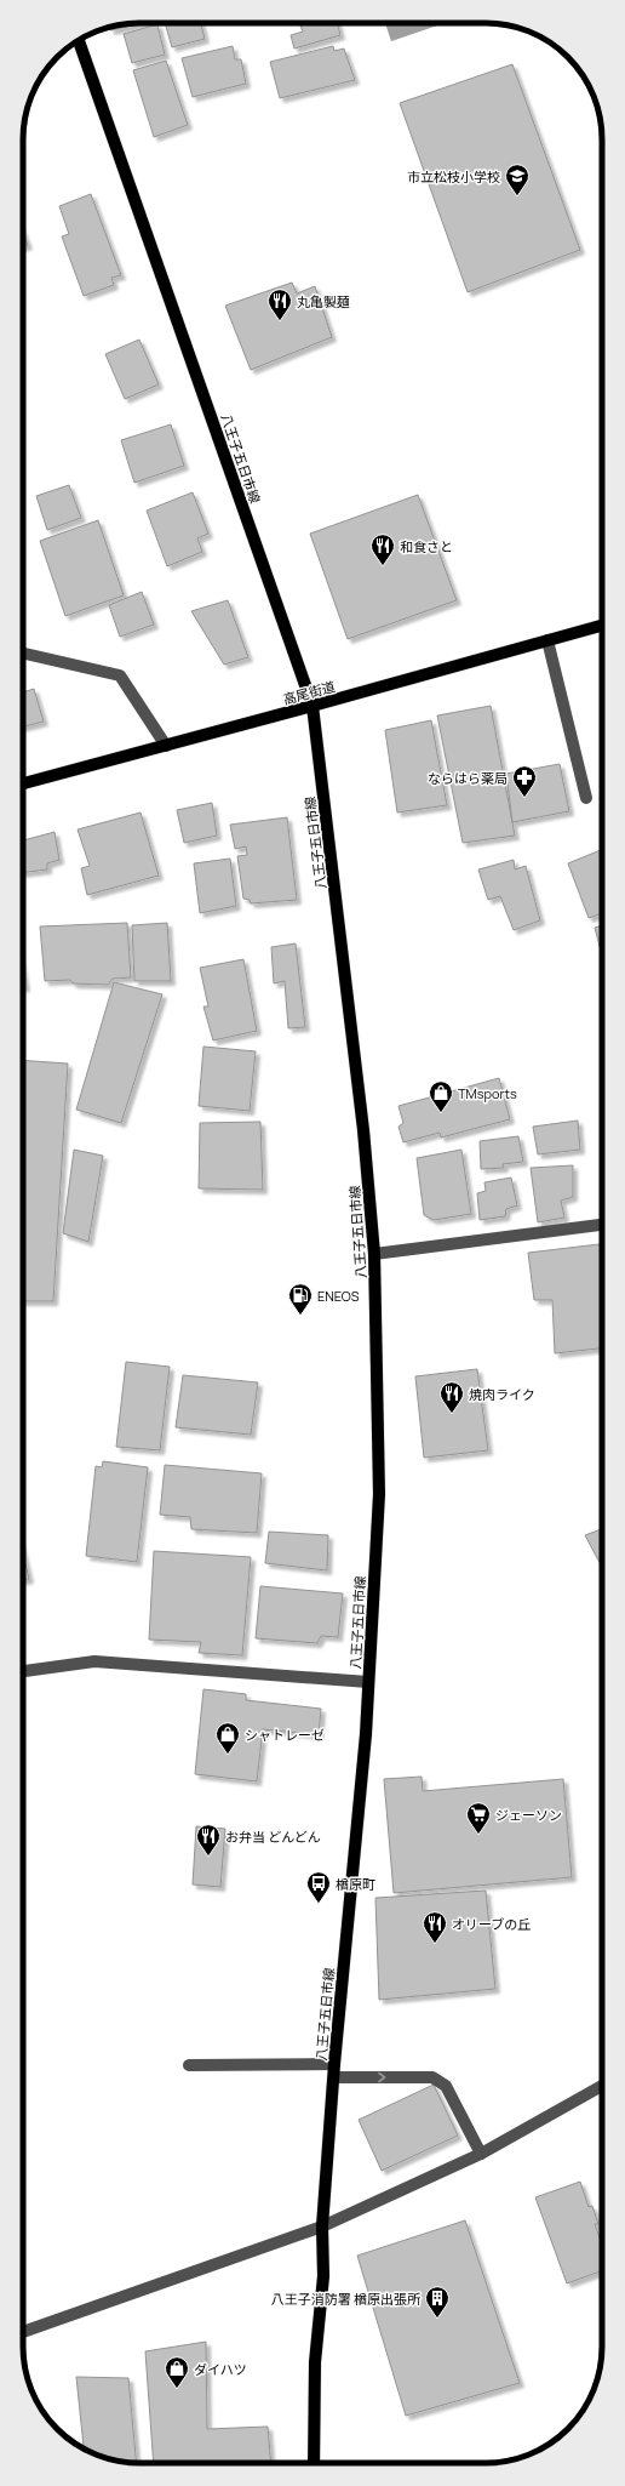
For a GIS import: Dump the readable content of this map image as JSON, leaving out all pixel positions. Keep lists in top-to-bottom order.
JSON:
{
  "streets": {
    "main road": ["八王子五日市線", "高尾街道"]
  },
  "crossings": [
    ["八王子五日市線", "高尾街道"]
  ],
  "places": {
    "school or university": ["市立松枝小学校"],
    "restaurant": [
      "丸亀製麺",
      "和食さと",
      "焼肉ライク",
      "お弁当 どんどん",
      "オリーブの丘"
    ],
    "pharmacy": ["ならはら薬局"],
    "shop": ["TMsports", "シャトレーゼ", "ダイハツ"],
    "fuel station": ["ENEOS"],
    "supermarket": ["ジェーソン"],
    "bus stop": ["楢原町"],
    "building": ["八王子消防署 楢原出張所"]
  }
}
